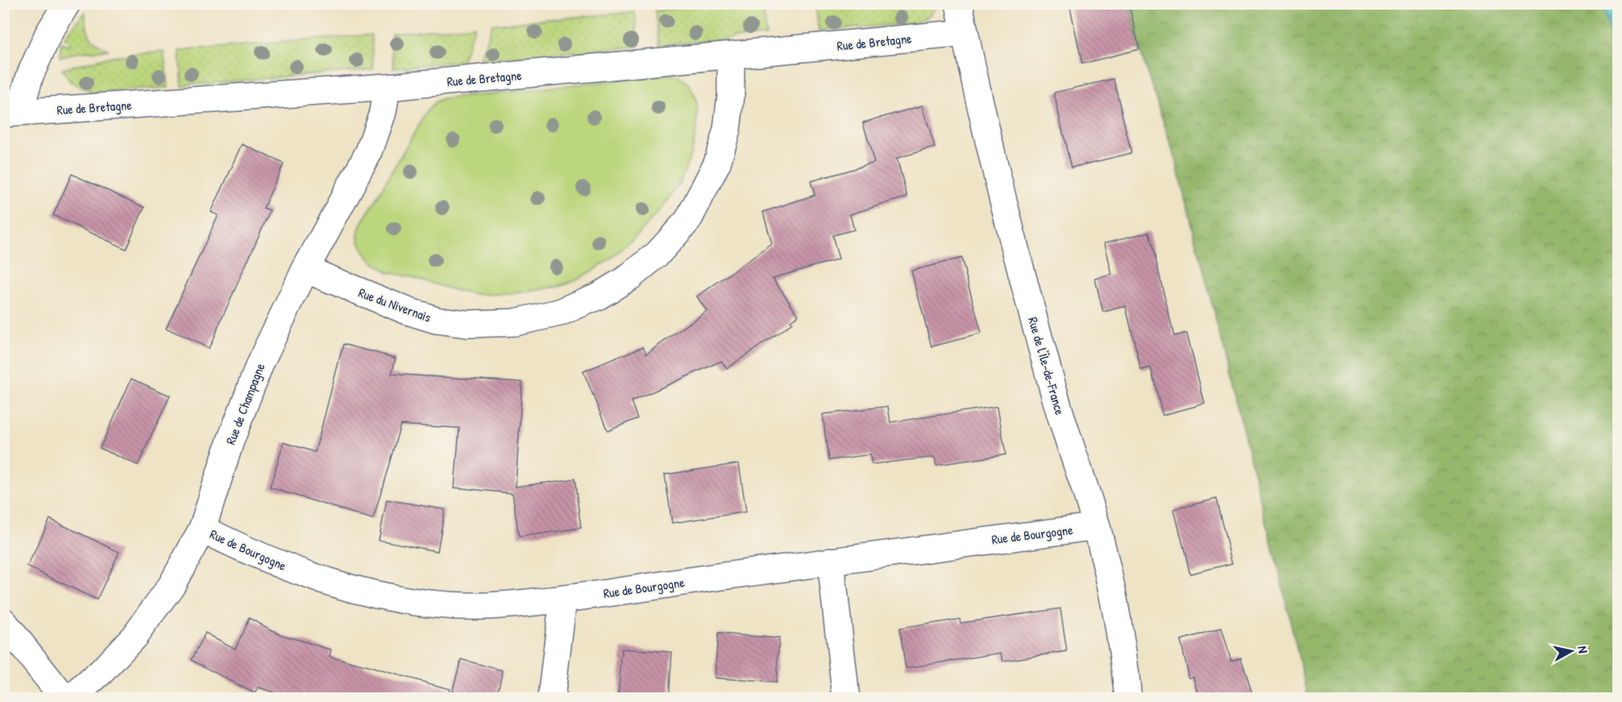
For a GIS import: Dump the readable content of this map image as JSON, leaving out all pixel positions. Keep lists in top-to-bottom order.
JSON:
{
  "streets": {
    "street": [
      "Rue de Bretagne",
      "Rue du Nivernais",
      "Rue de l'Île-de-France",
      "Rue de Champagne",
      "Rue de Bourgogne"
    ]
  },
  "crossings": [
    ["Rue de Bretagne", "Rue du Nivernais"],
    ["Rue de Bretagne", "Rue de l'Île-de-France"],
    ["Rue de Bretagne", "Rue de Champagne"],
    ["Rue du Nivernais", "Rue de Champagne"],
    ["Rue de l'Île-de-France", "Rue de Bourgogne"],
    ["Rue de Champagne", "Rue de Bourgogne"]
  ],
  "north": "right"
}
